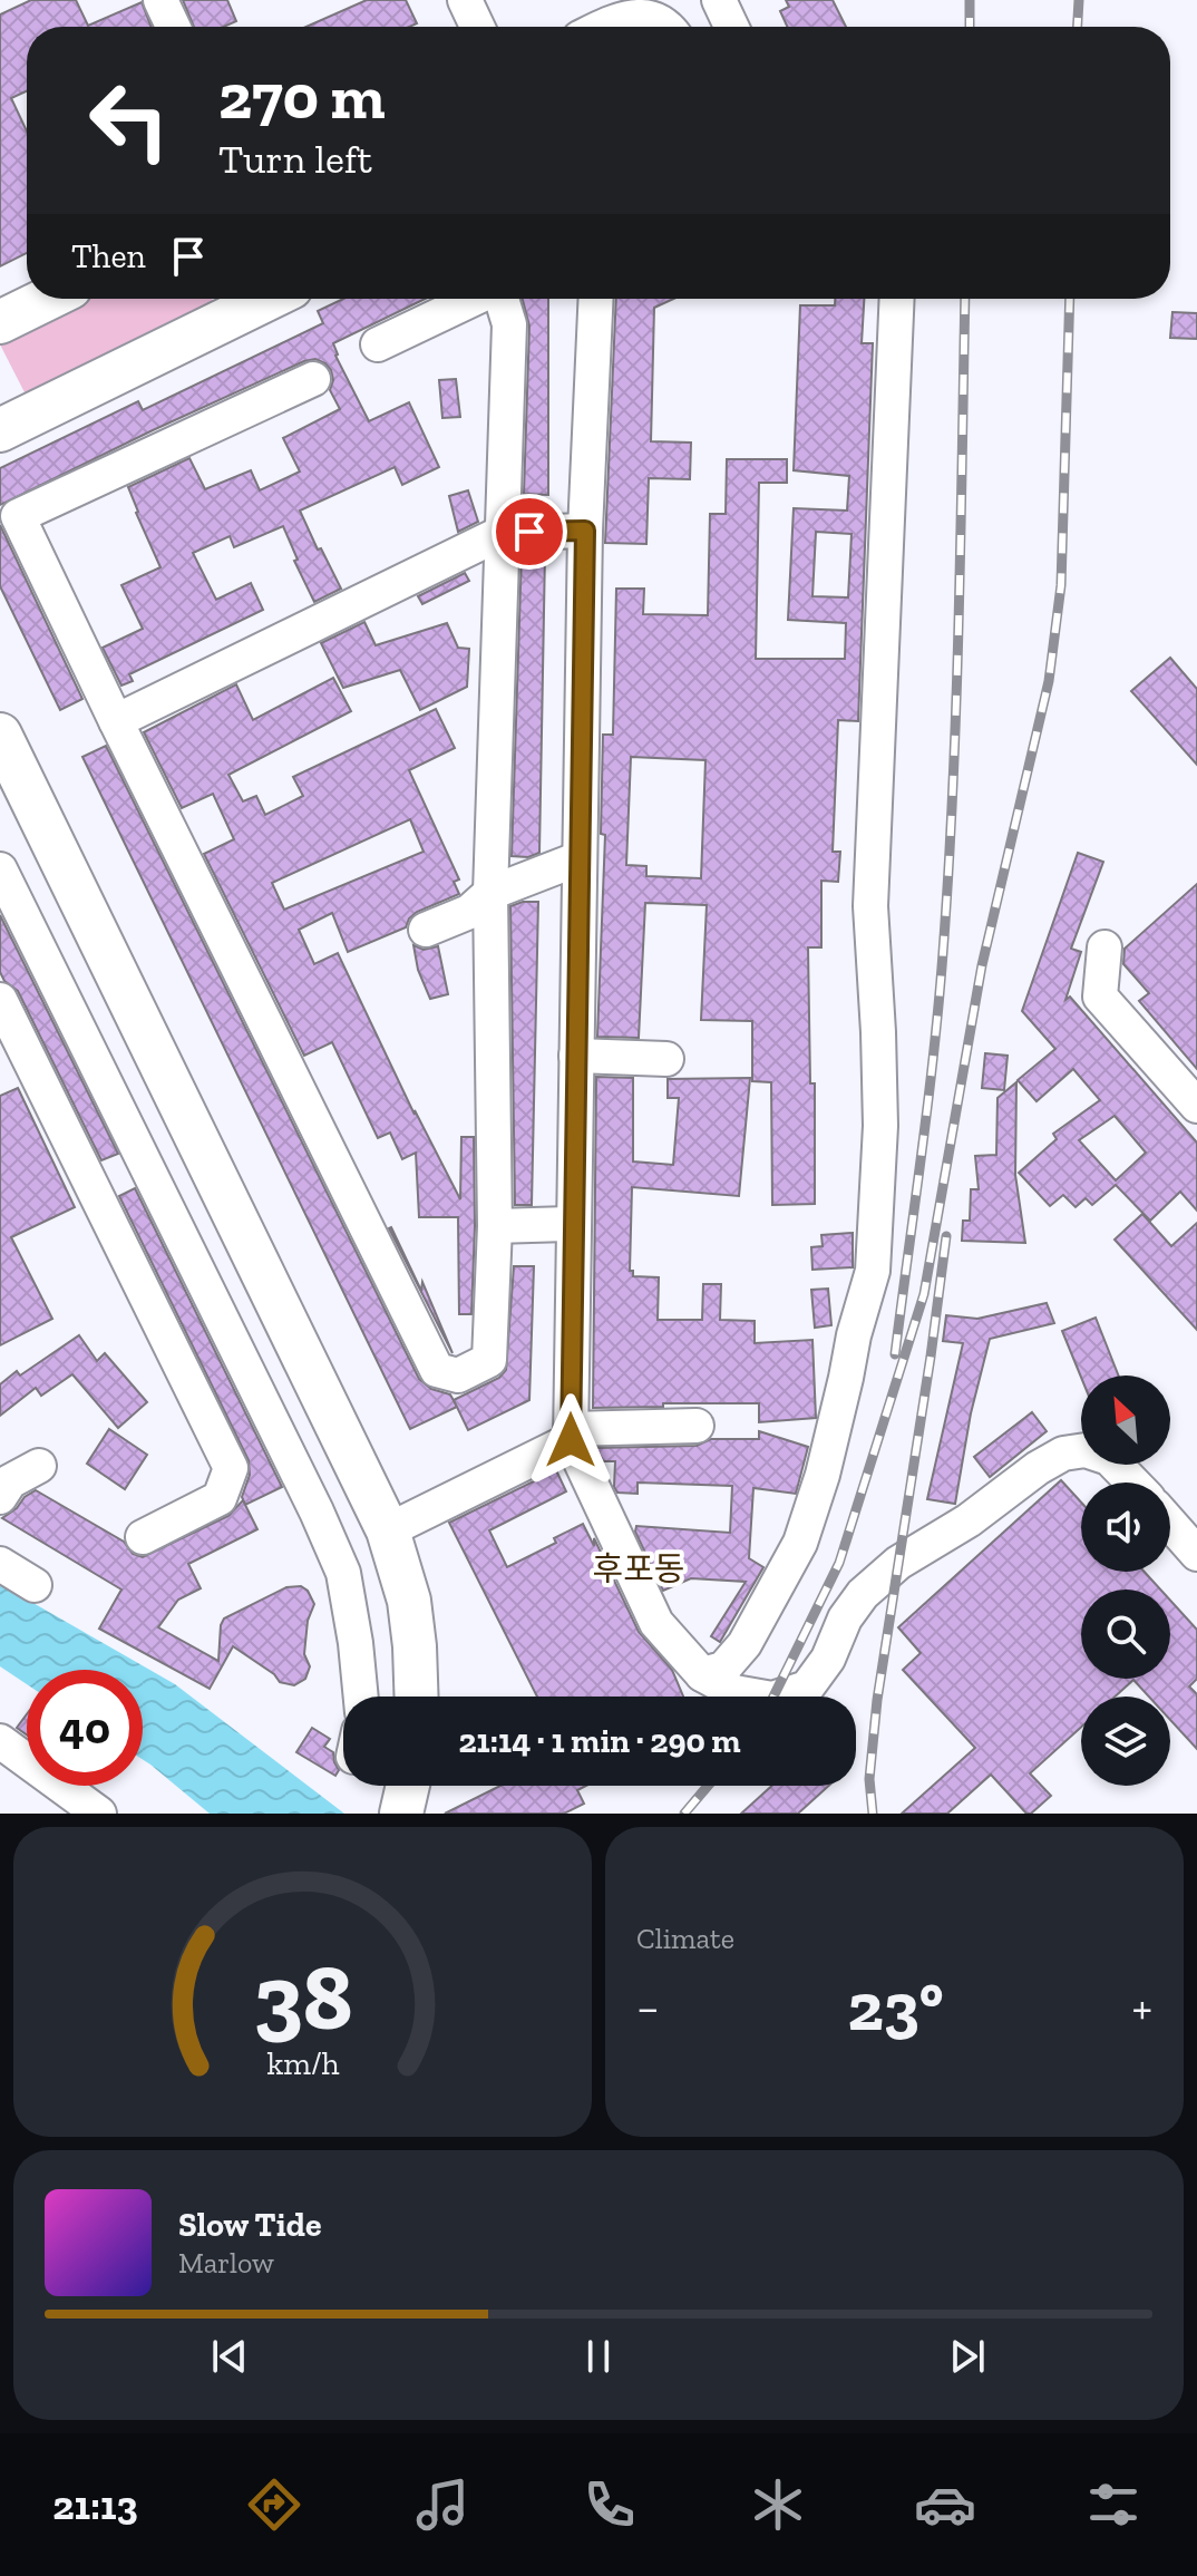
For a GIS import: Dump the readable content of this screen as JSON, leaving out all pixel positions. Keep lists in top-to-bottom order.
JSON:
{
  "districts": ["후포동"],
  "north": "top left",
  "page": {
    "turn": ["270 m", "Turn left"],
    "then": "Then",
    "limit": "40",
    "trip": "21:14 · 1 min · 290 m",
    "tile": "Climate",
    "heat": ["−", "23°", "+"],
    "song": ["Slow Tide", "Marlow"],
    "tabs": "21:13",
    "gauge": ["38", "km/h"]
  }
}
